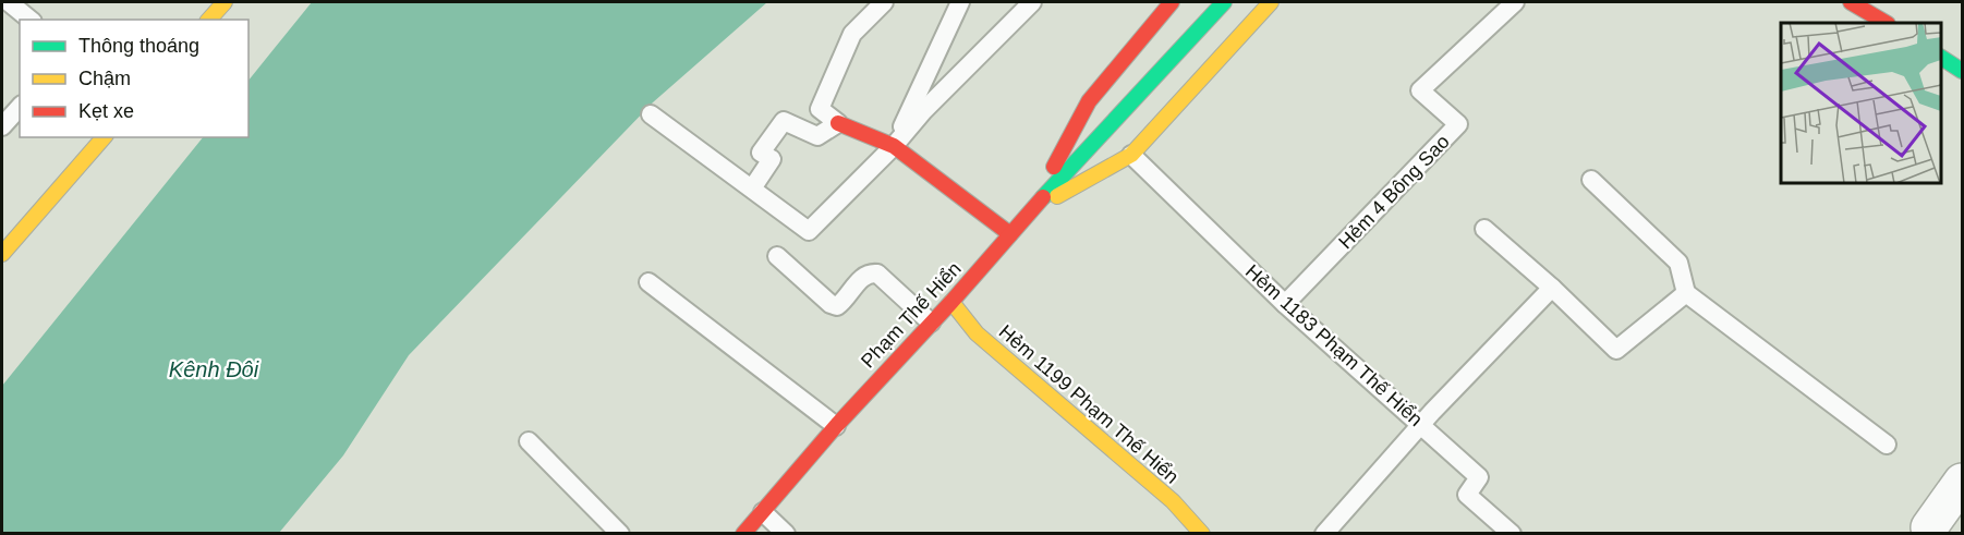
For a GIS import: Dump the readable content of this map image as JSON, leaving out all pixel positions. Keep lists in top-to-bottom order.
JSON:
{
  "streets": {
    "main road": ["Phạm Thế Hiển", "Hẻm 1199 Phạm Thế Hiển"],
    "lane": ["Hẻm 4 Bông Sao", "Hẻm 1183 Phạm Thế Hiển"]
  },
  "crossings": [
    ["Hẻm 4 Bông Sao", "Hẻm 1183 Phạm Thế Hiển"],
    ["Phạm Thế Hiển", "Hẻm 1199 Phạm Thế Hiển"]
  ],
  "water": ["Kênh Đôi"],
  "legend": ["Thông thoáng", "Chậm", "Kẹt xe"]
}
